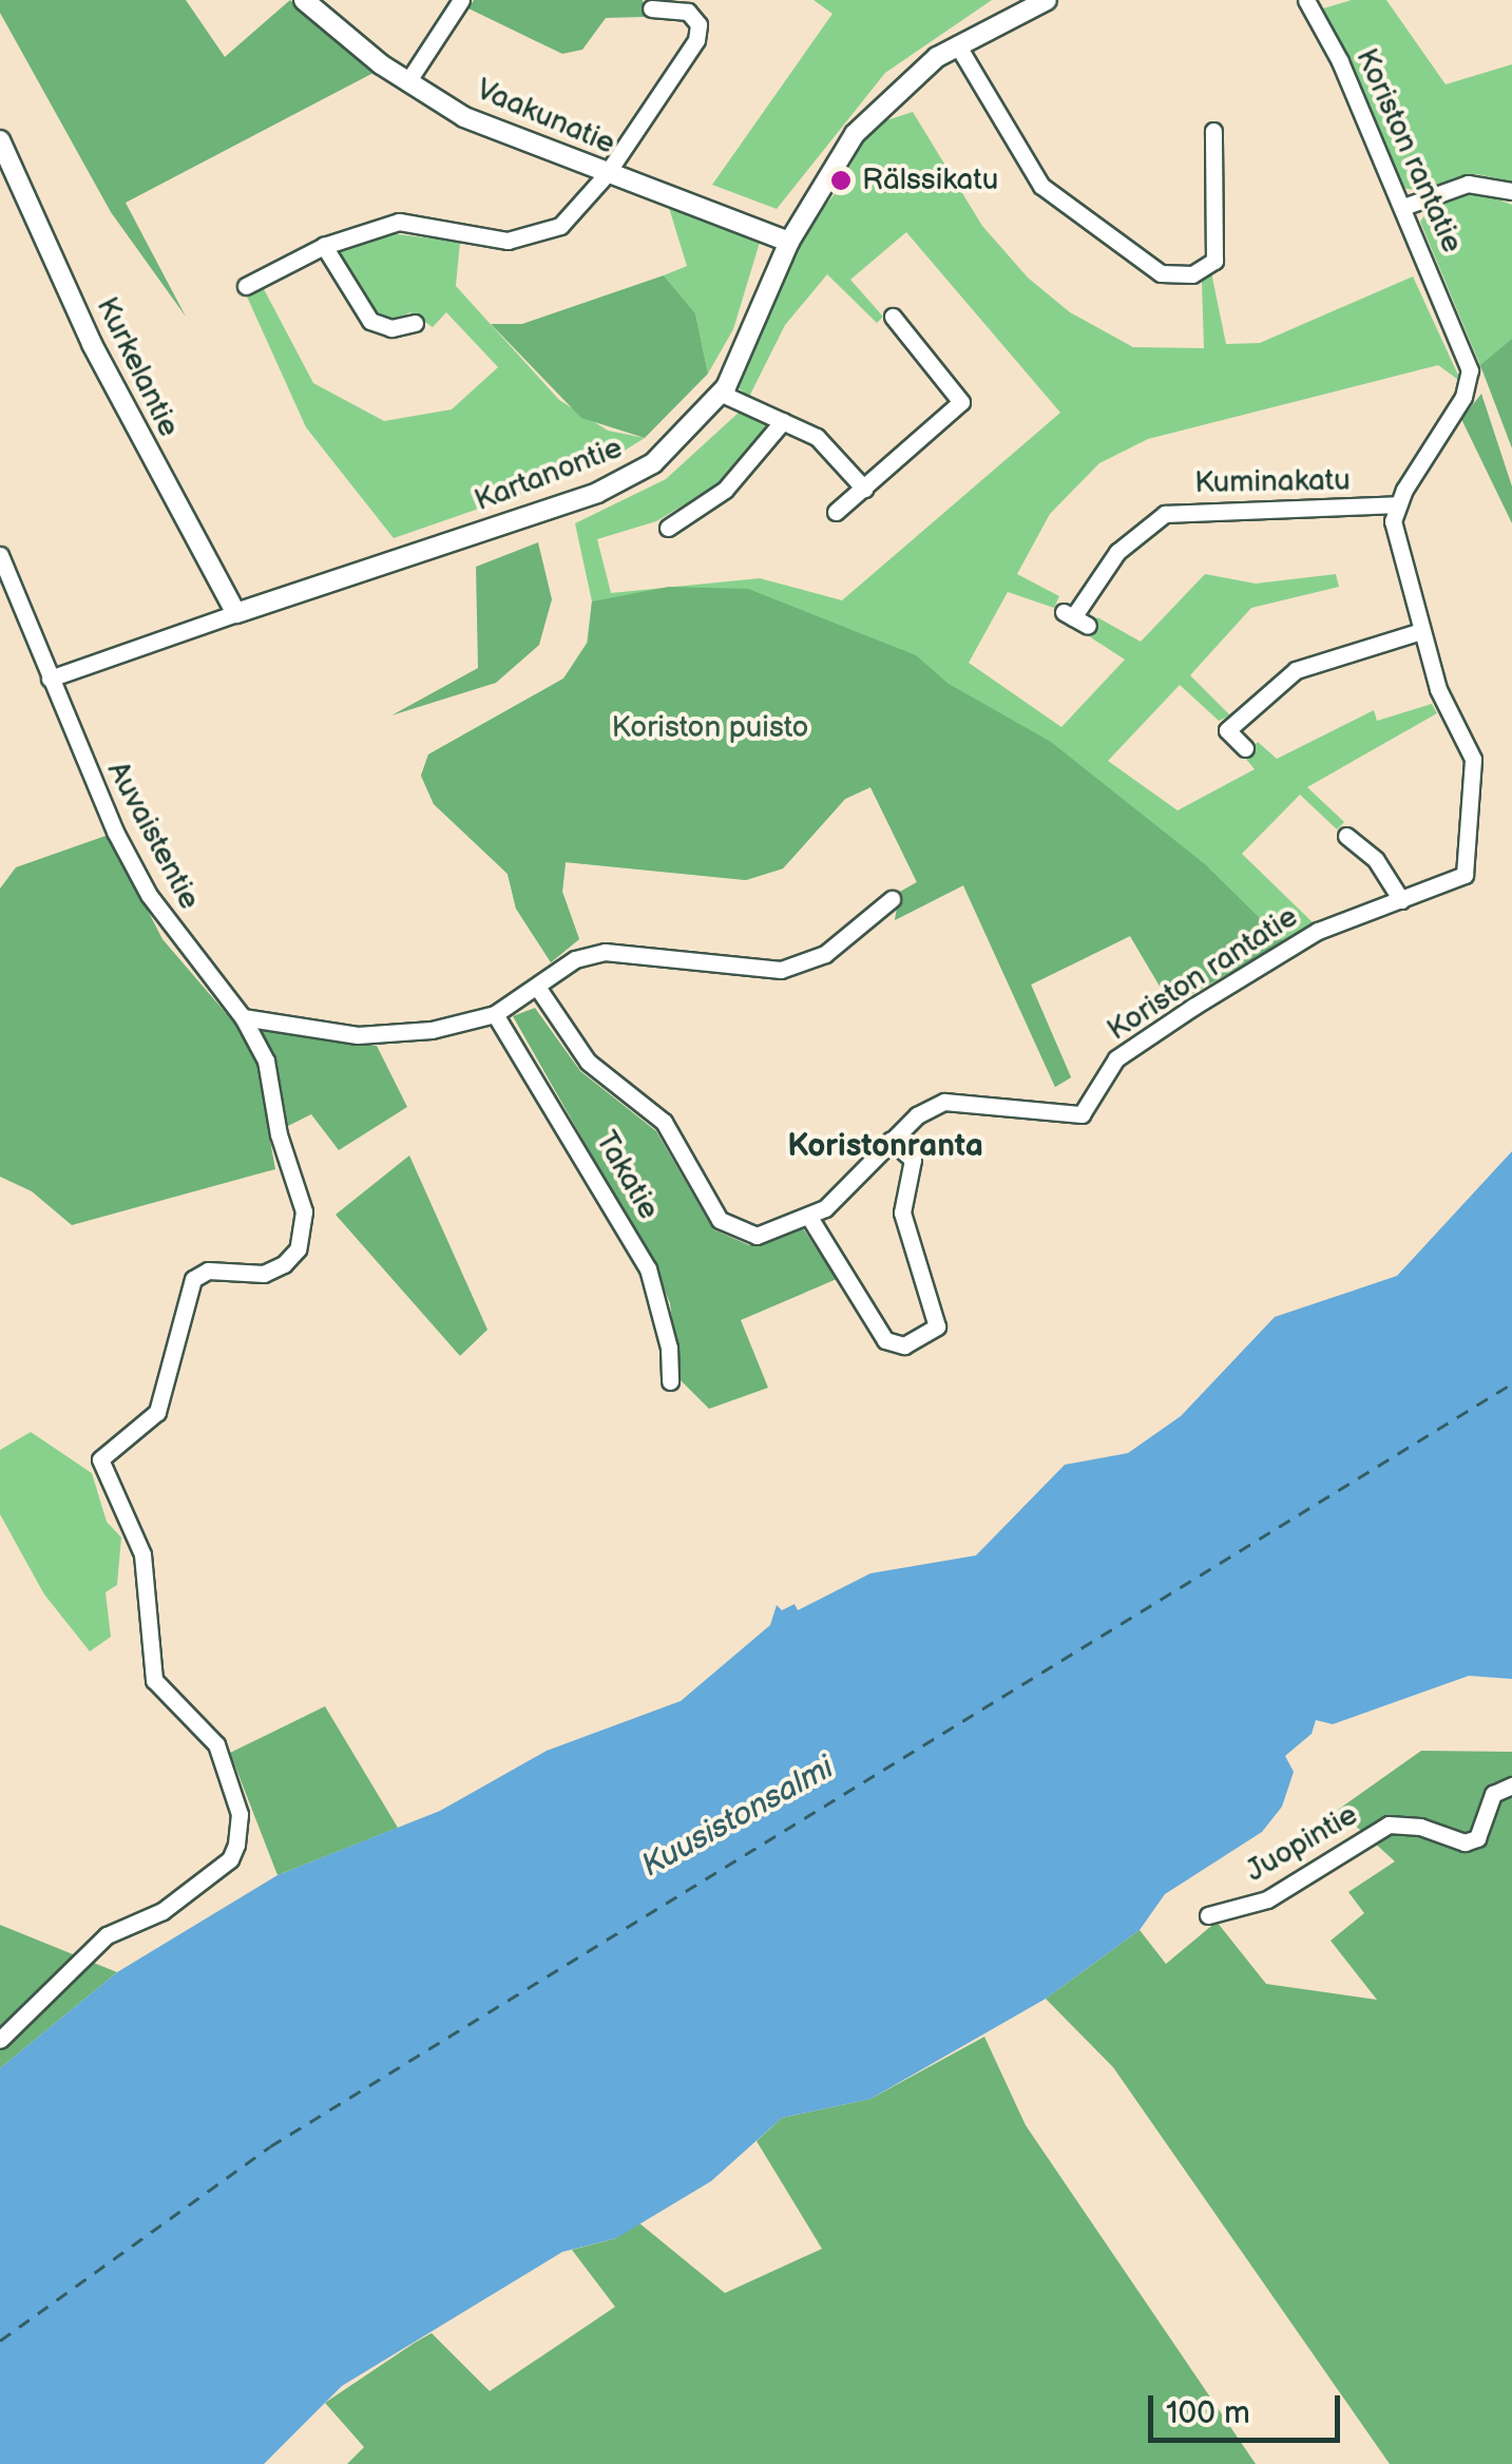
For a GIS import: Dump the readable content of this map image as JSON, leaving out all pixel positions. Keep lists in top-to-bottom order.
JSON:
{
  "streets": {
    "street": [
      "Vaakunatie",
      "Koriston rantatie",
      "Kurkelantie",
      "Kartanontie",
      "Kuminakatu",
      "Auvaistentie",
      "Takatie",
      "Juopintie"
    ]
  },
  "crossings": [
    ["Vaakunatie", "Kartanontie"],
    ["Koriston rantatie", "Kuminakatu"],
    ["Kurkelantie", "Kartanontie"],
    ["Kartanontie", "Auvaistentie"]
  ],
  "districts": ["Koristonranta"],
  "water": ["Kuusistonsalmi"],
  "parks": ["Koriston puisto"],
  "places": ["Rälssikatu"],
  "scale_bar": "100 m"
}
